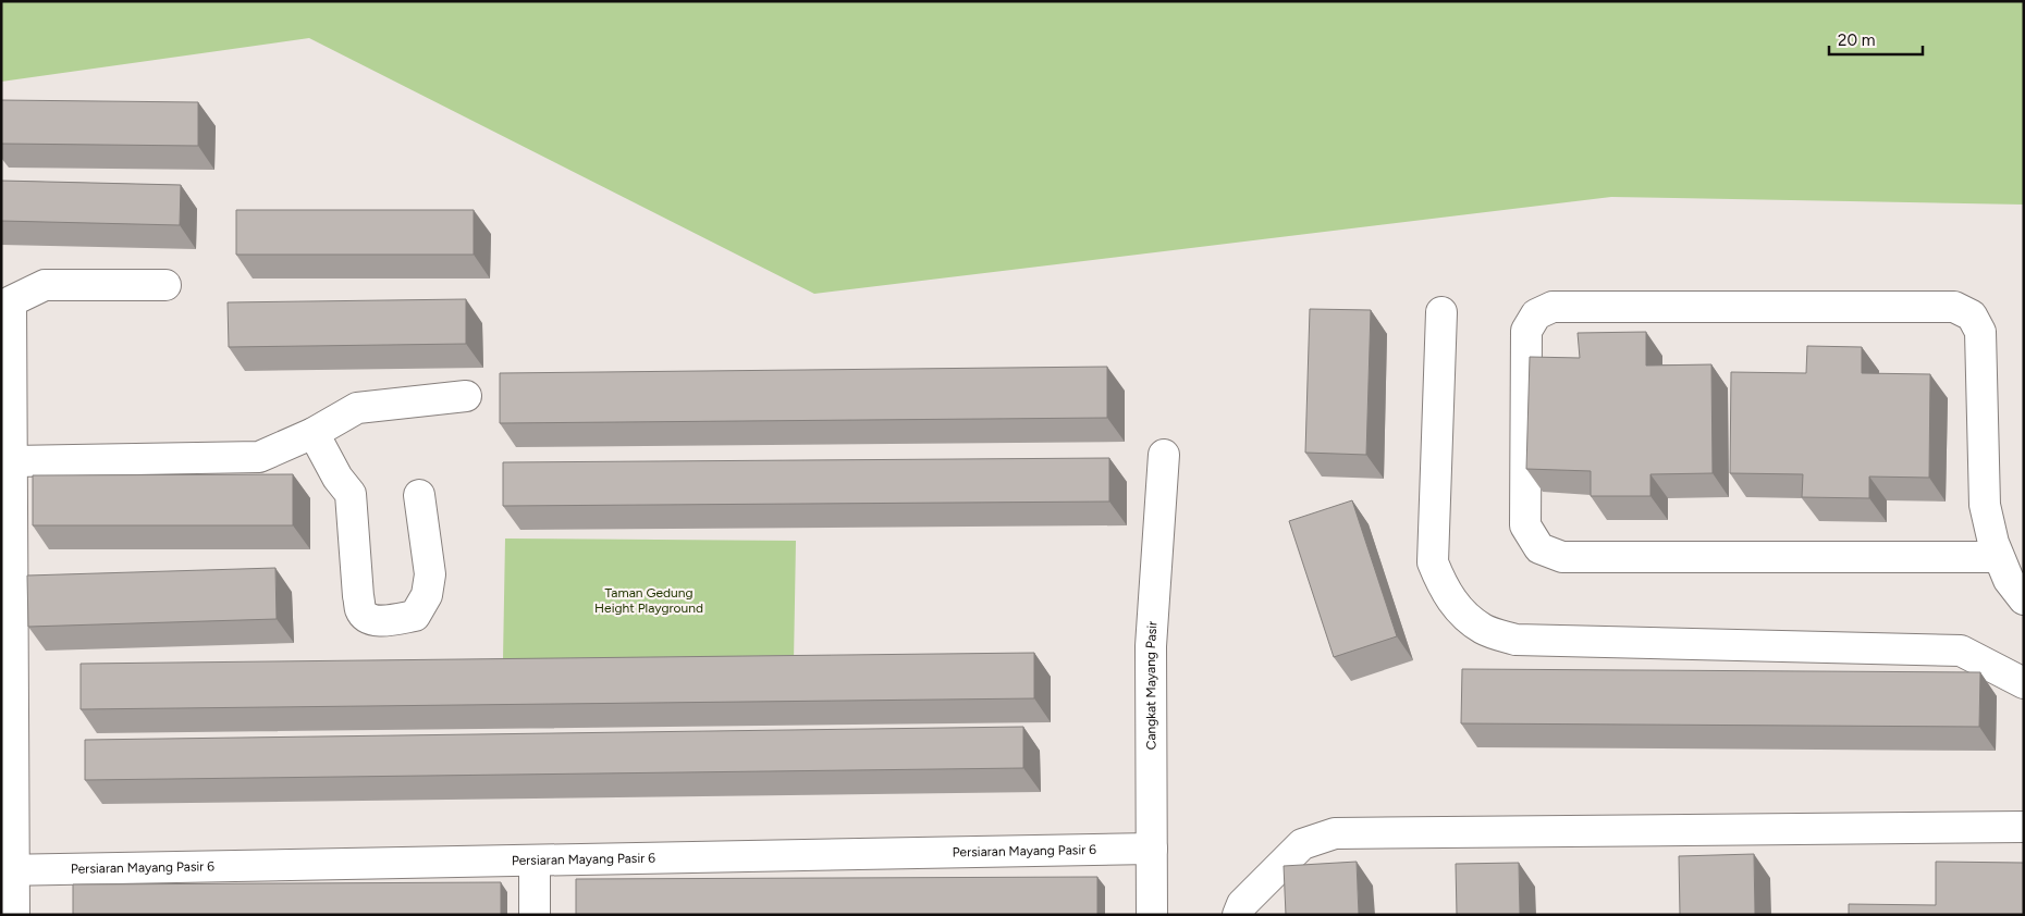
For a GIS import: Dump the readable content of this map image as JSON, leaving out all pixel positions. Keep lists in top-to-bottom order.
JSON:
{
  "streets": {
    "street": ["Cangkat Mayang Pasir", "Persiaran Mayang Pasir 6"]
  },
  "crossings": [
    ["Cangkat Mayang Pasir", "Persiaran Mayang Pasir 6"]
  ],
  "parks": ["Taman Gedung Height Playground"],
  "scale_bar": "20 m"
}
